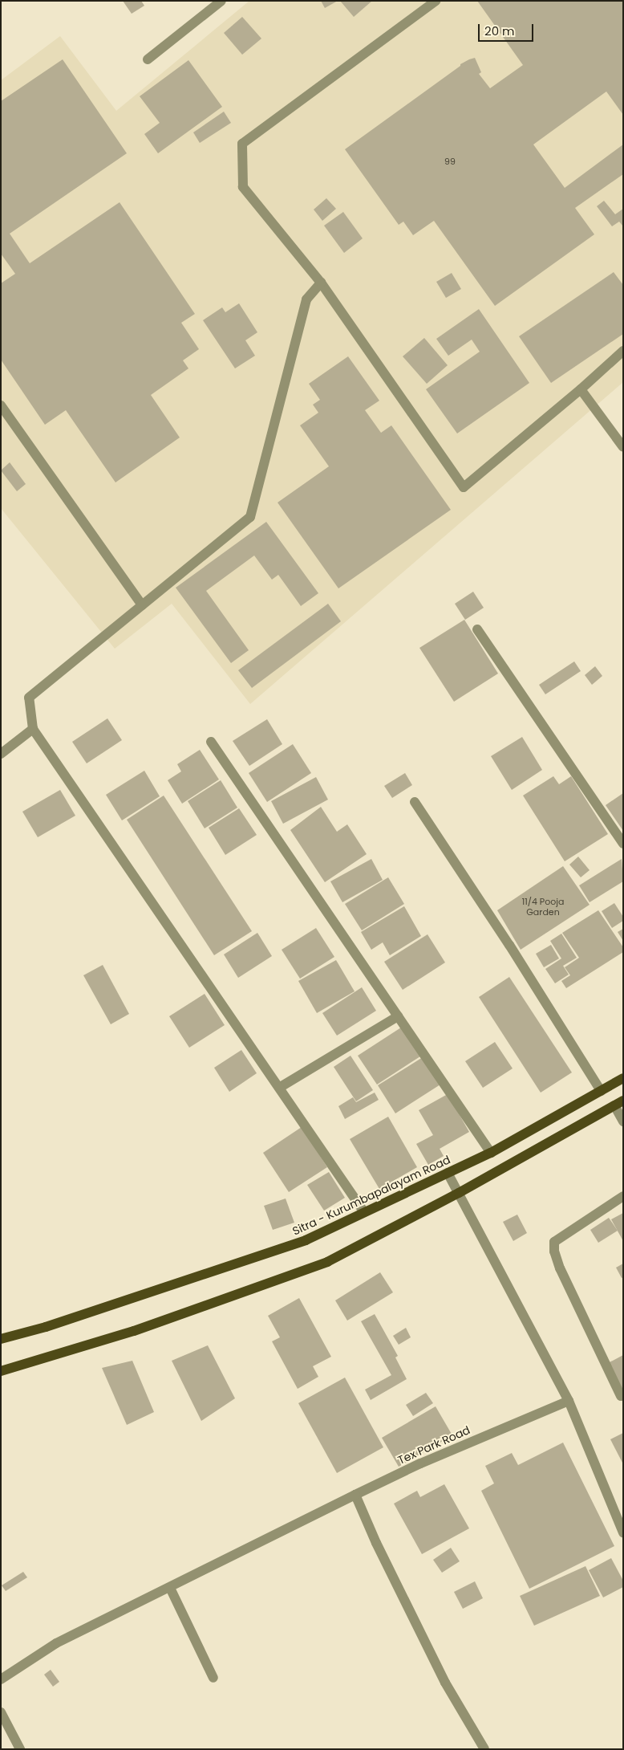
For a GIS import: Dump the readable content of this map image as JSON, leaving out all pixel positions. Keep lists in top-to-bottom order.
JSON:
{
  "streets": {
    "main road": ["Sitra - Kurumbapalayam Road"],
    "street": ["Tex Park Road"]
  },
  "house_numbers": ["99", "11/4 Pooja Garden"],
  "scale_bar": "20 m"
}
